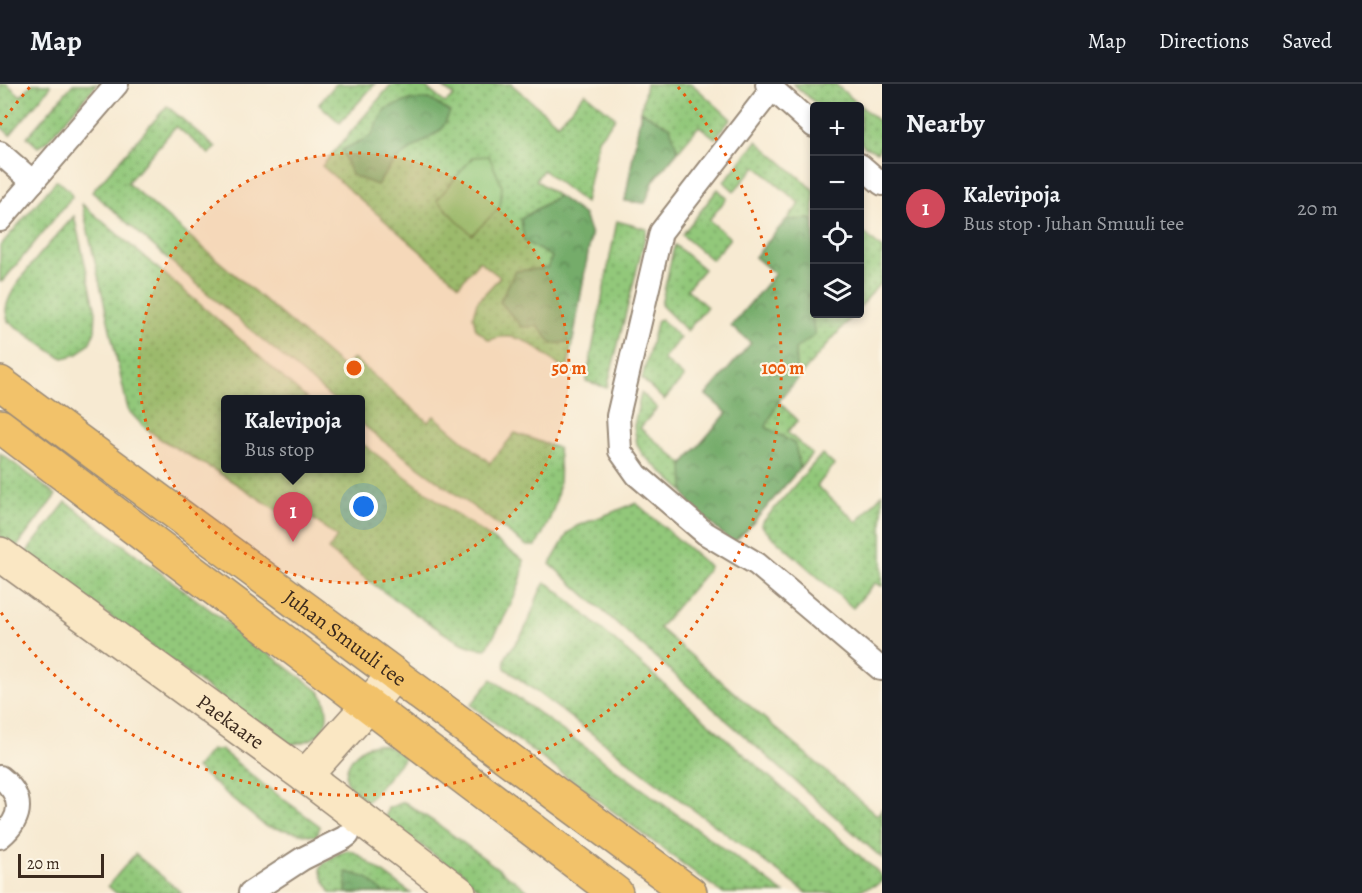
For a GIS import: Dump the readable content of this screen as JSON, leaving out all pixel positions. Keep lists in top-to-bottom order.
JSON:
{
  "streets": {
    "main road": ["Juhan Smuuli tee"],
    "street": ["Paekaare"]
  },
  "scale_bar": "20 m",
  "page": {
    "header": "Map",
    "nav": ["Map", "Directions", "Saved"],
    "heading": "Nearby",
    "map_buttons": ["+", "−"],
    "list": [
      {
        "mark": "1",
        "name": "Kalevipoja",
        "note": "Bus stop · Juhan Smuuli tee",
        "value": "20 m"
      }
    ],
    "popup": ["Kalevipoja", "Bus stop"],
    "pins": "1",
    "scale": "20 m"
  },
  "rings": ["50 m", "100 m"]
}
